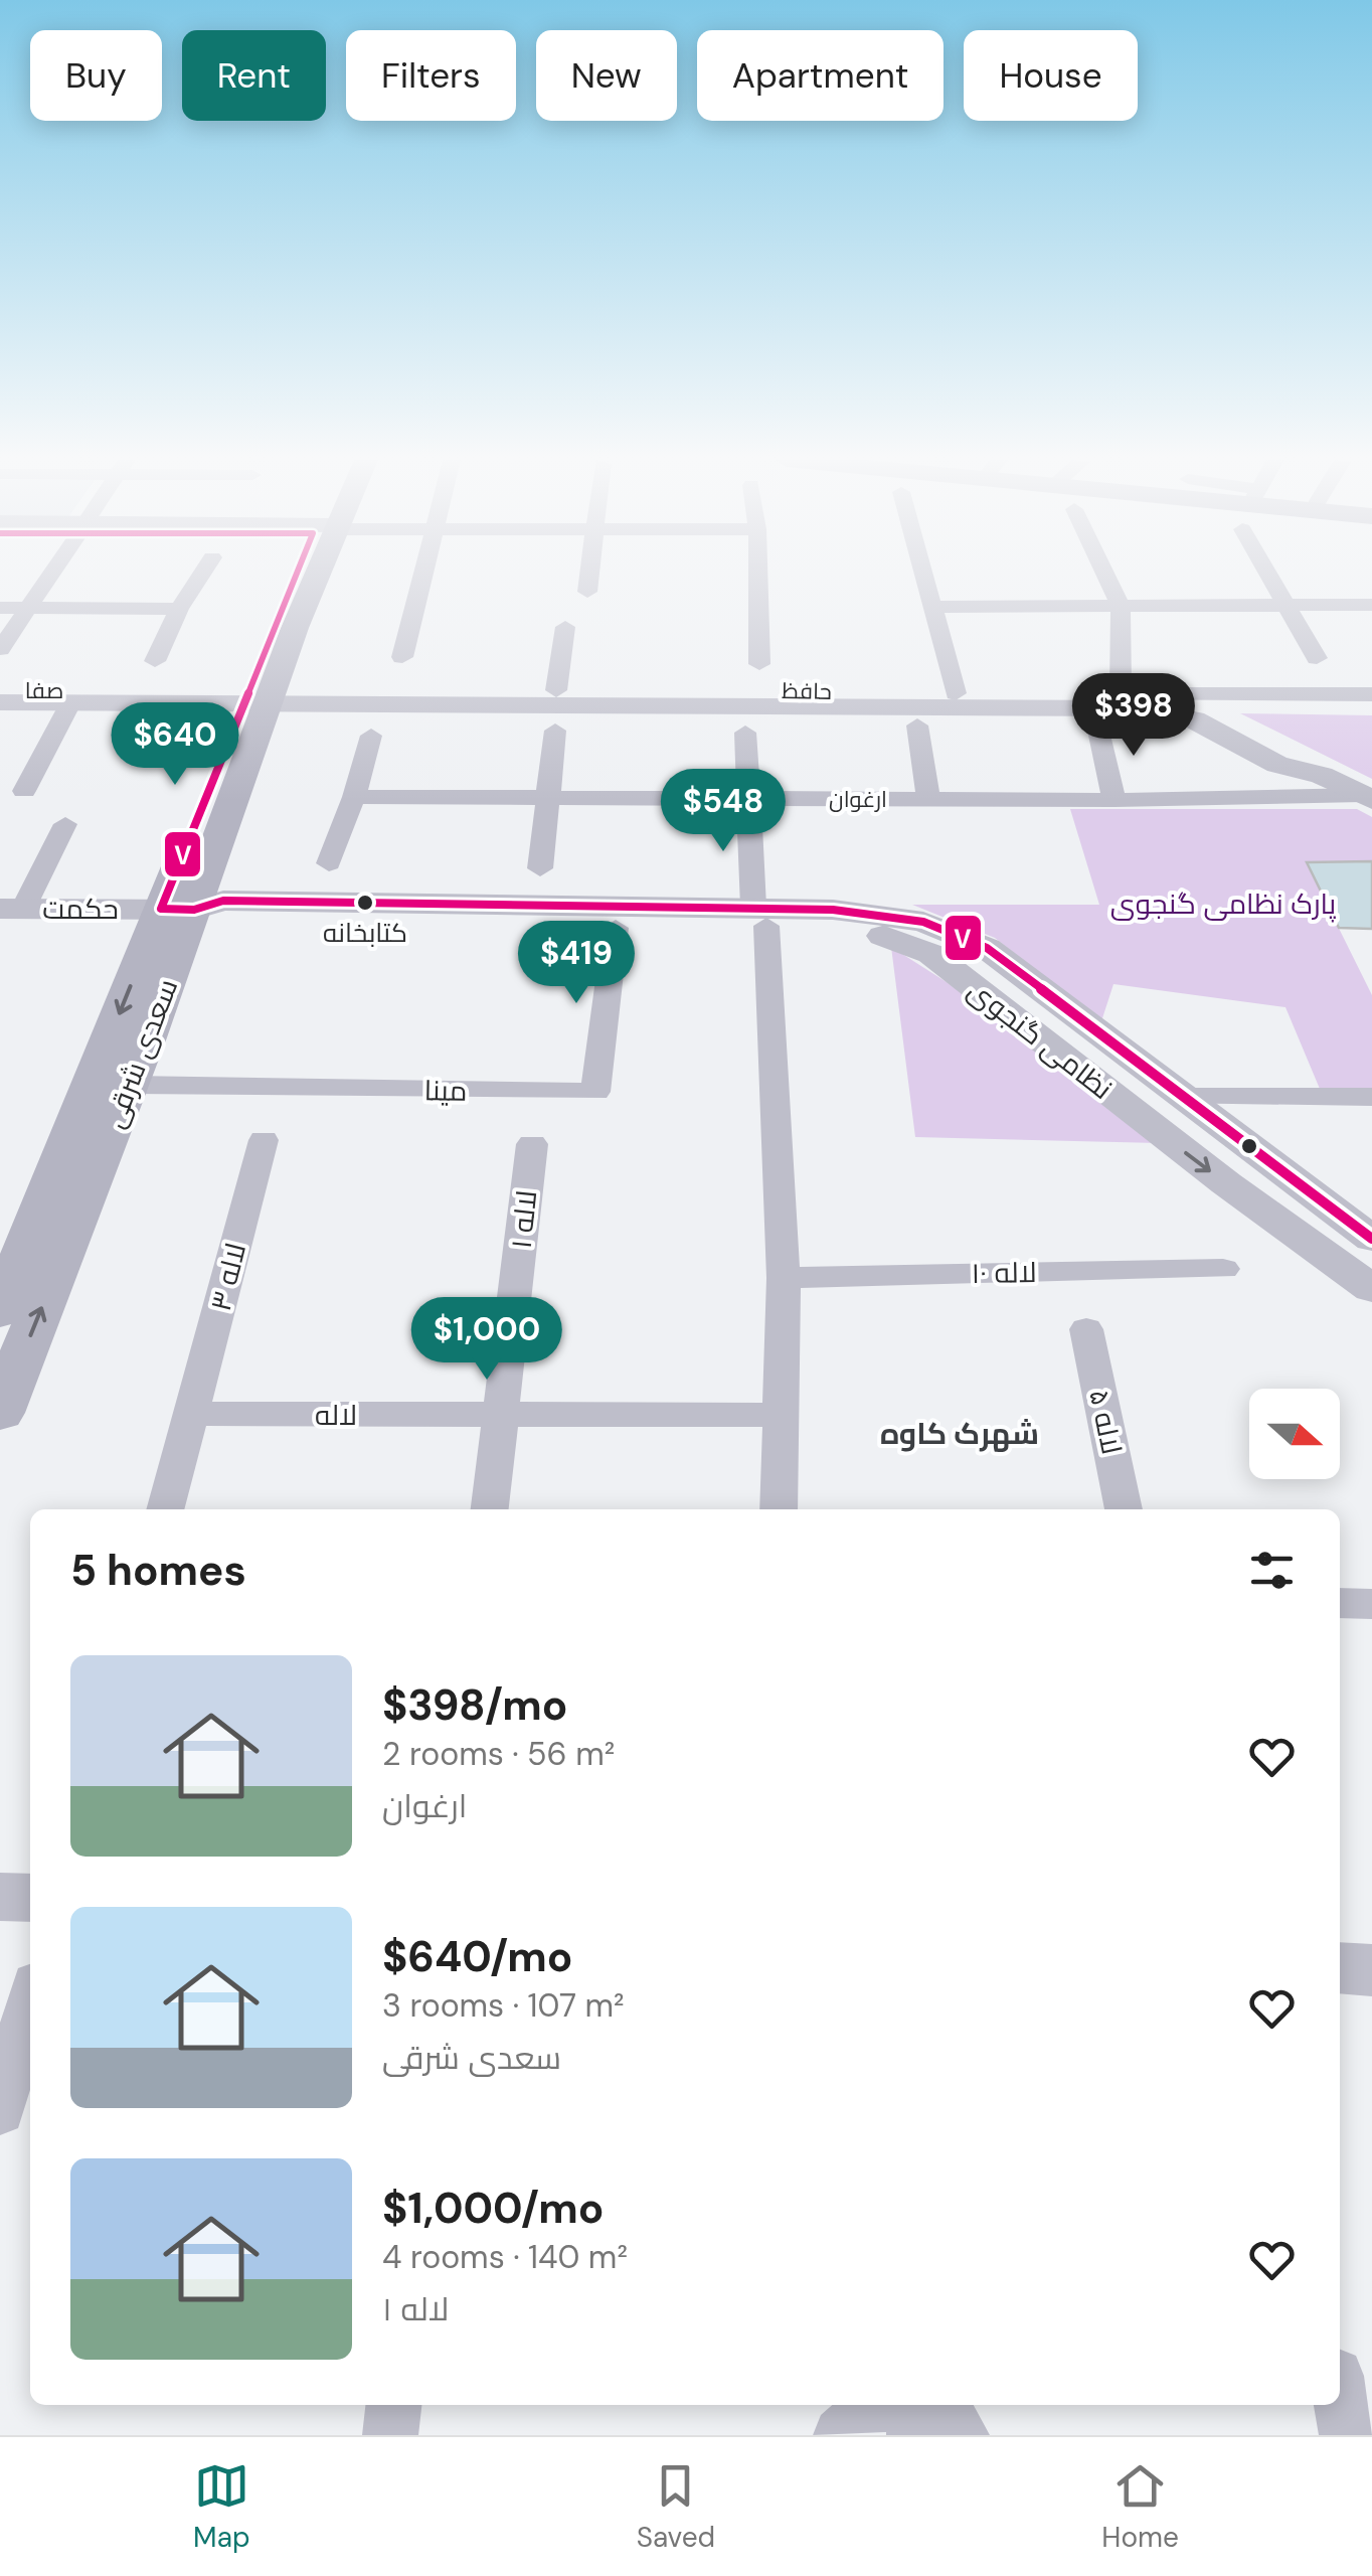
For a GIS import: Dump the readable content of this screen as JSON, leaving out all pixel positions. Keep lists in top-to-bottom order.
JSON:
{
  "streets": {
    "main road": ["سعدی شرقی"],
    "street": [
      "صفا",
      "حافظ",
      "ارغوان",
      "حکمت",
      "نظامی گنجوی",
      "مینا",
      "لاله ۱",
      "لاله ۱۰",
      "لاله ۳",
      "لاله",
      "لاله ۵"
    ]
  },
  "crossings": [
    ["صفا", "حافظ"],
    ["صفا", "سعدی شرقی"],
    ["حافظ", "ارغوان"],
    ["حافظ", "سعدی شرقی"],
    ["حکمت", "نظامی گنجوی"],
    ["حکمت", "سعدی شرقی"],
    ["نظامی گنجوی", "سعدی شرقی"],
    ["نظامی گنجوی", "مینا"],
    ["سعدی شرقی", "مینا"],
    ["لاله ۱", "لاله"],
    ["لاله ۳", "لاله"]
  ],
  "districts": ["شهرک کاوه"],
  "parks": ["پارک نظامی گنجوی"],
  "places": ["کتابخانه"],
  "lines": ["transit line ۷"],
  "north": "right",
  "page": {
    "chip": [
      "Buy",
      "Rent",
      "Filters",
      "New",
      "Apartment",
      "House"
    ],
    "price": [
      "$398",
      "$640",
      "$548",
      "$419",
      "$1,000"
    ],
    "heading": "5 homes",
    "list": [
      {
        "name": "$398/mo",
        "note": "2 rooms · 56 m² · ارغوان"
      },
      {
        "name": "$640/mo",
        "note": "3 rooms · 107 m² · سعدی شرقی"
      },
      {
        "name": "$1,000/mo",
        "note": "4 rooms · 140 m² · لاله ۱"
      }
    ],
    "tabs": ["Map", "Saved", "Home"]
  }
}
